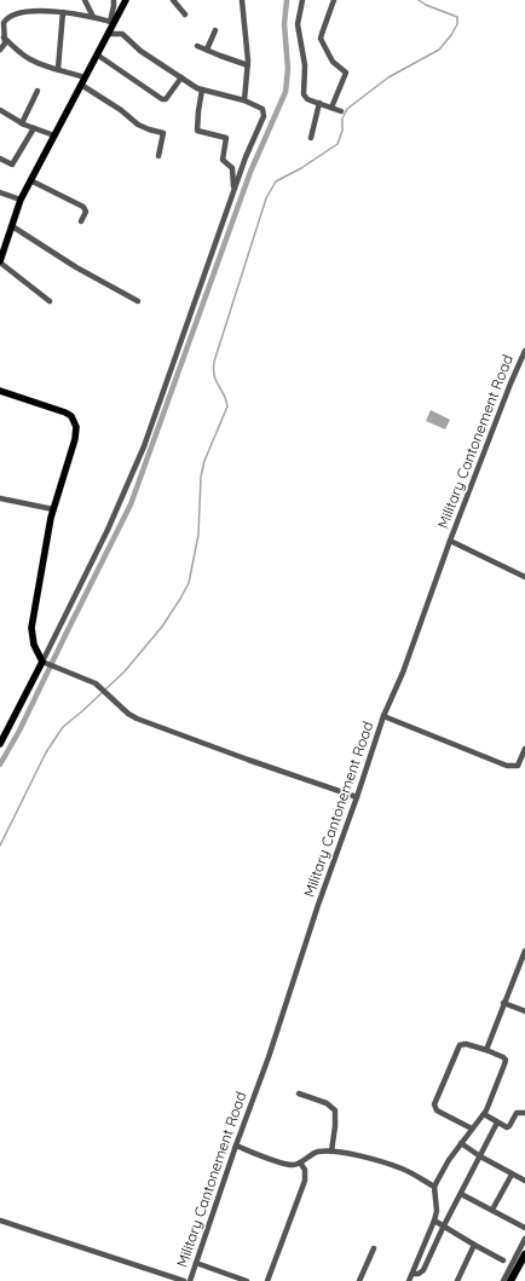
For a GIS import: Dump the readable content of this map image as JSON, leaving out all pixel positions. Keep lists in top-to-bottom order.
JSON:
{
  "streets": {
    "street": ["Military Cantonement Road"]
  }
}
